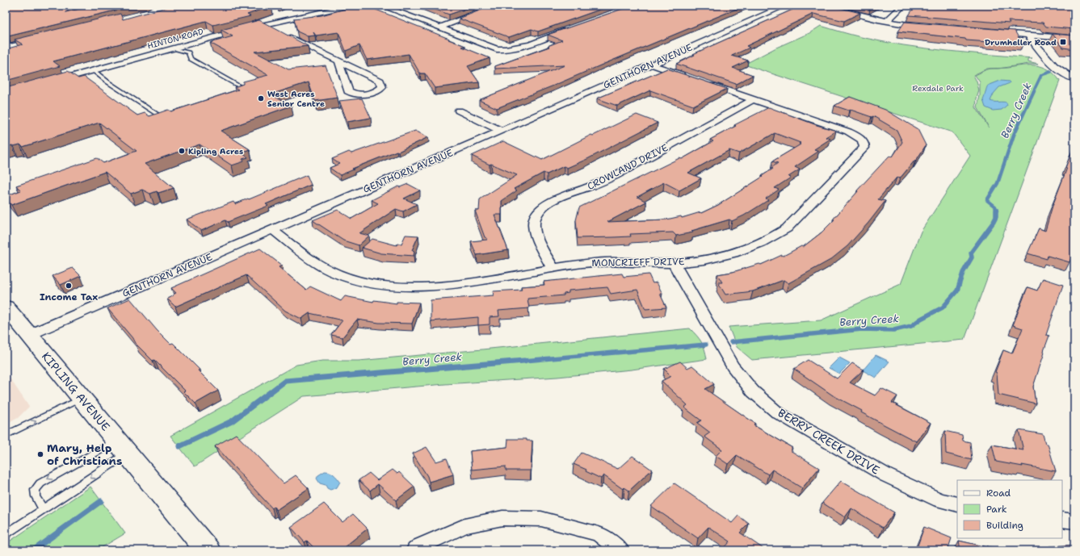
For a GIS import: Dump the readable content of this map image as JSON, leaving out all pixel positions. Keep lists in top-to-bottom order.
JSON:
{
  "streets": {
    "main road": ["KIPLING AVENUE"],
    "street": [
      "HINTON ROAD",
      "GENTHORN AVENUE",
      "CROWLAND DRIVE",
      "MONCRIEFF DRIVE",
      "BERRY CREEK DRIVE"
    ]
  },
  "crossings": [
    ["GENTHORN AVENUE", "MONCRIEFF DRIVE"],
    ["GENTHORN AVENUE", "KIPLING AVENUE"],
    ["CROWLAND DRIVE", "MONCRIEFF DRIVE"],
    ["MONCRIEFF DRIVE", "BERRY CREEK DRIVE"]
  ],
  "water": ["Berry Creek"],
  "parks": ["Rexdale Park"],
  "places": {
    "transit": ["Drumheller Road"],
    "other": [
      "West Acres Senior Centre",
      "Kipling Acres",
      "Income Tax",
      "Mary, Help of Christians"
    ]
  },
  "legend": ["Road", "Park", "Building"]
}
